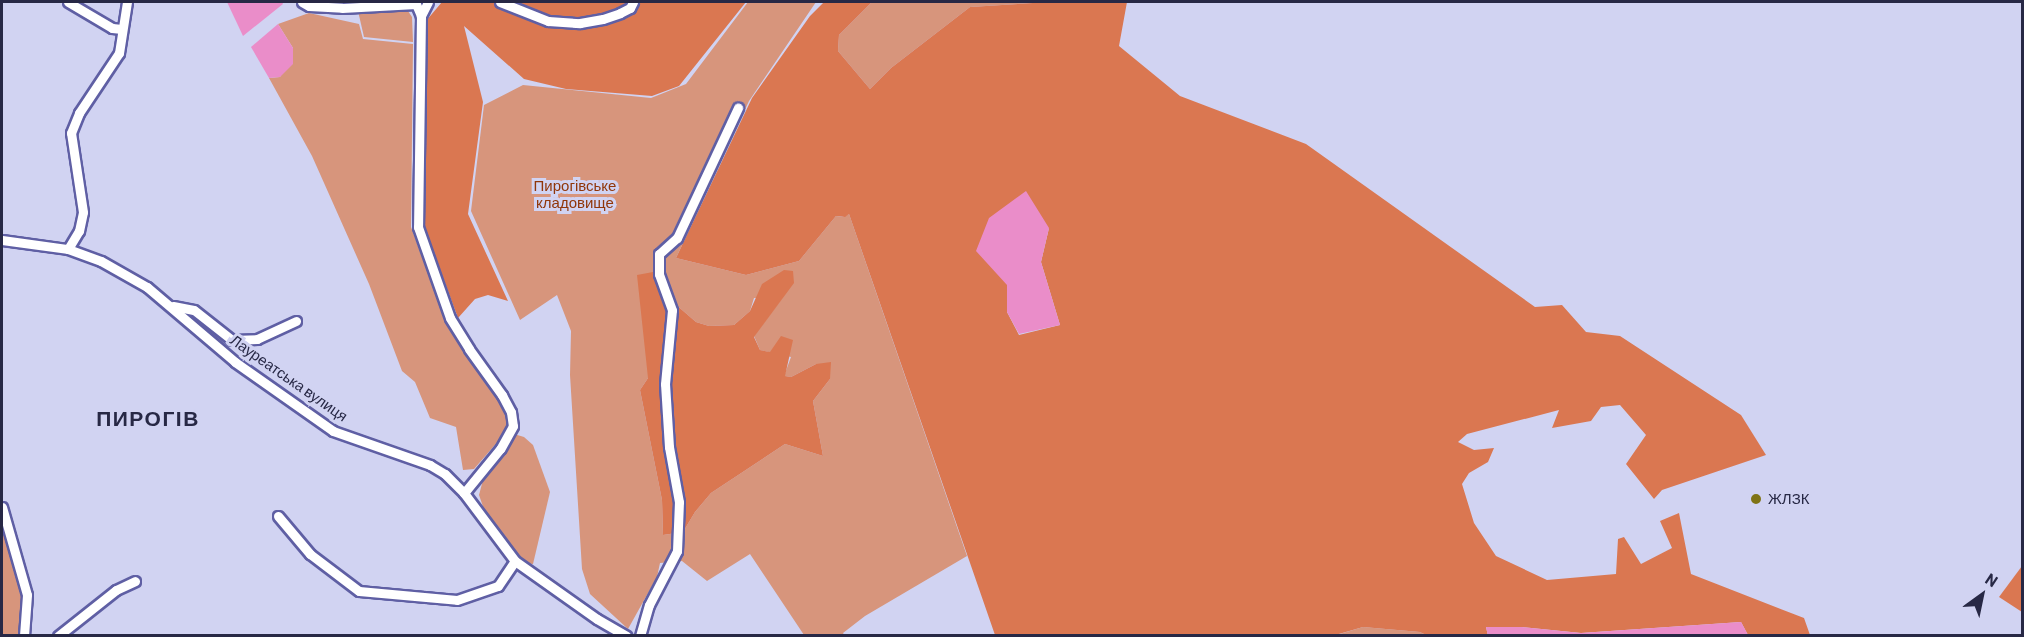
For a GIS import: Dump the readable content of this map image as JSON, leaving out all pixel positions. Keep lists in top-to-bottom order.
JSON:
{
  "streets": {
    "street": ["Лауреатська вулиця"]
  },
  "districts": ["ПИРОГІВ"],
  "parks": ["Пирогівське кладовище"],
  "places": ["ЖЛЗК"],
  "north": "top right"
}
